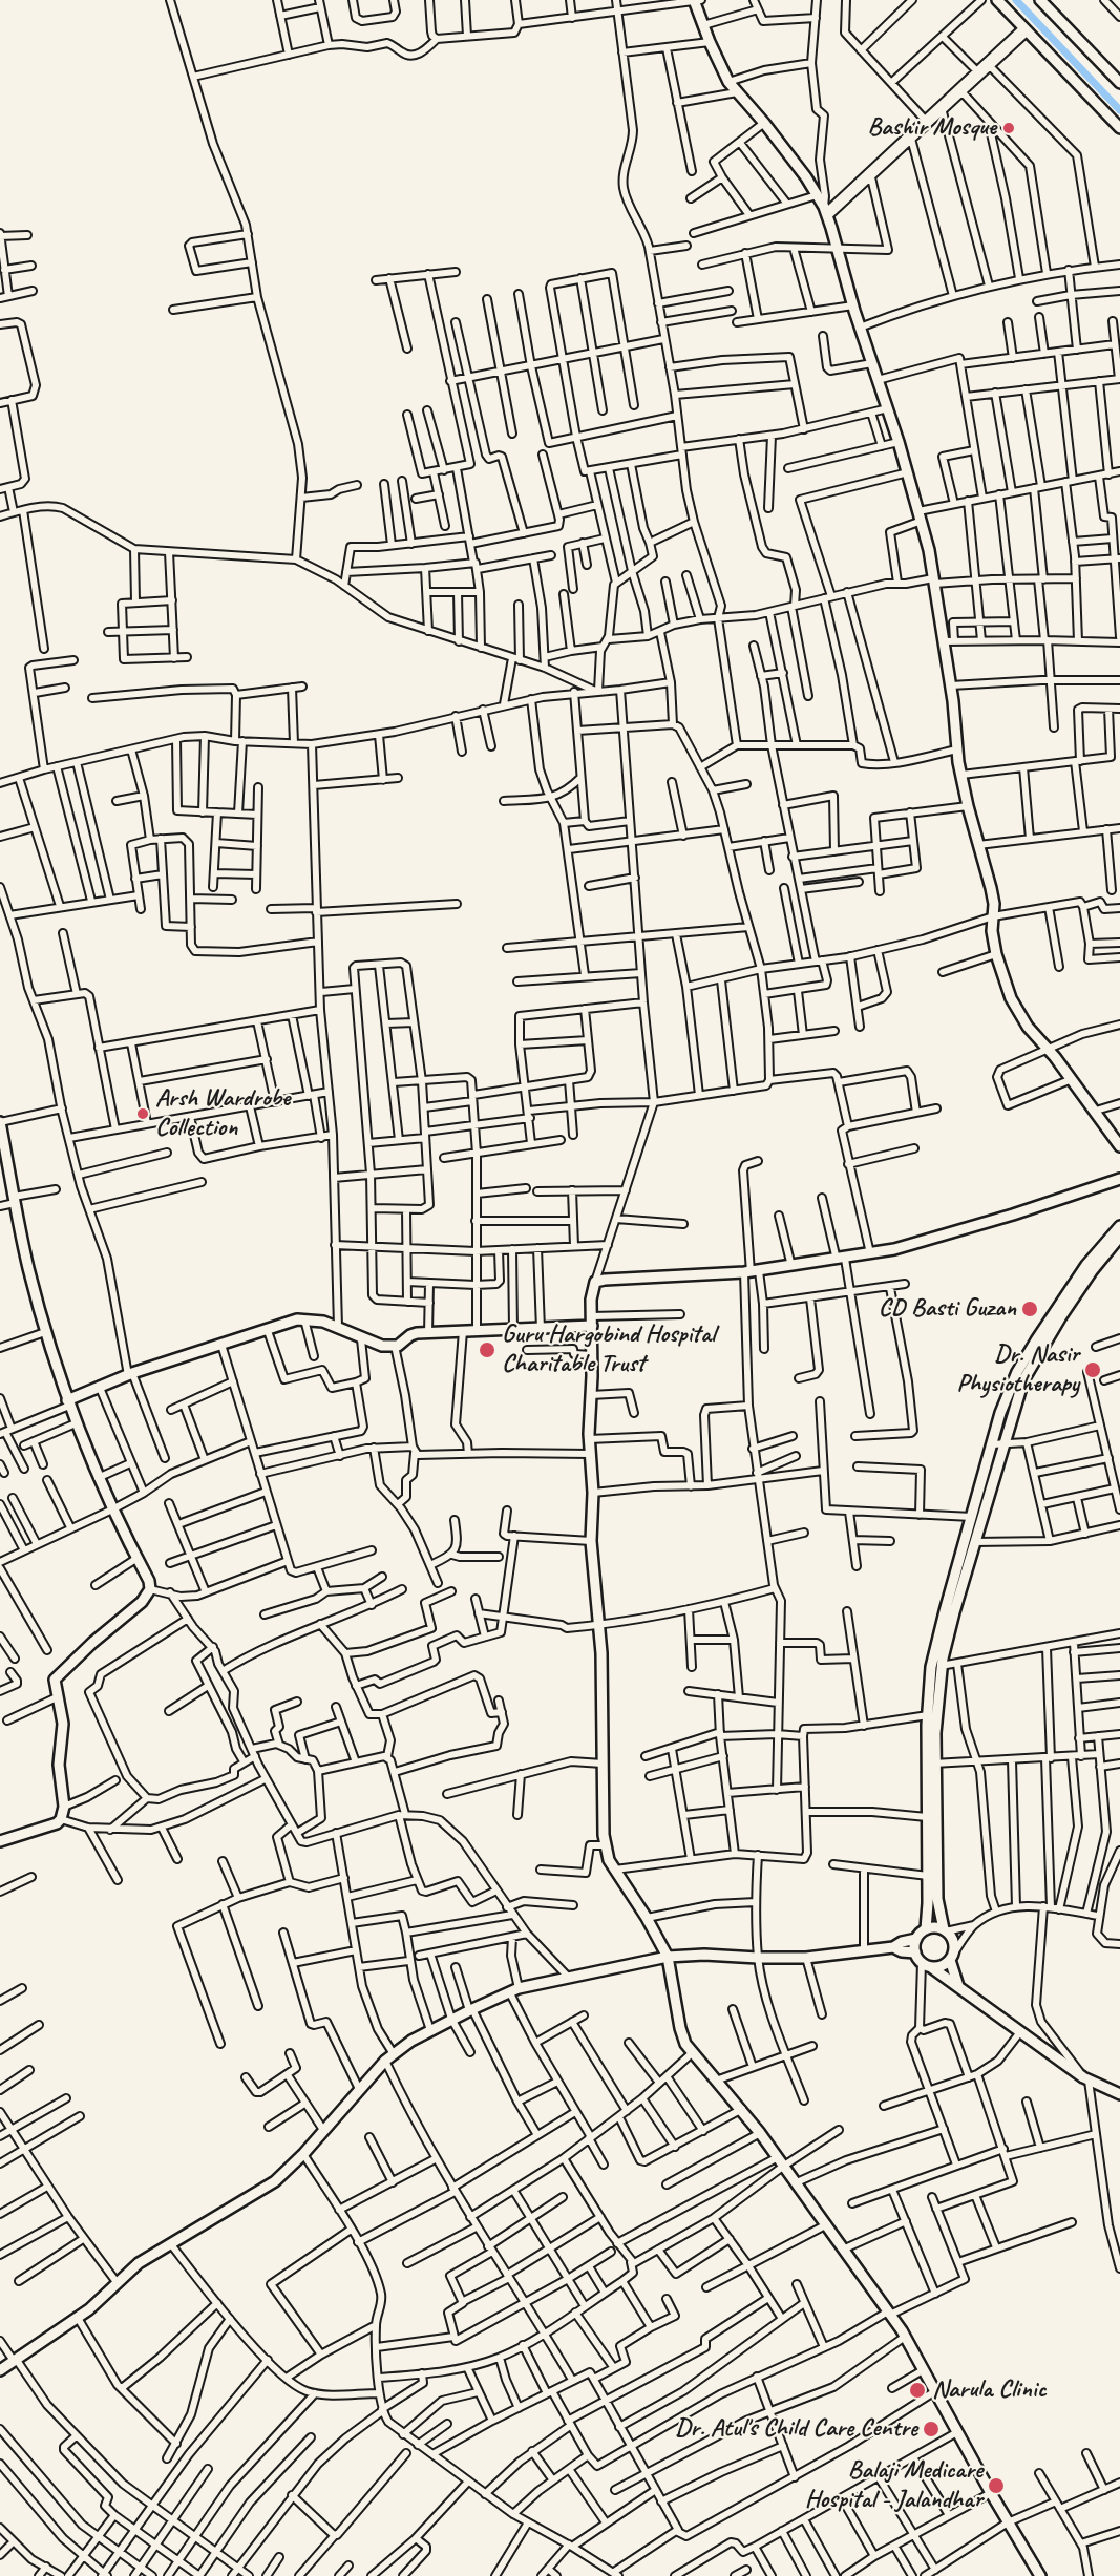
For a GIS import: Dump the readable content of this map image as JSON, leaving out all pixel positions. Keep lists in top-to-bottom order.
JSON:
{
  "places": [
    "Bashir Mosque",
    "Arsh Wardrobe Collection",
    "CD Basti Guzan",
    "Guru Hargobind Hospital Charitable Trust",
    "Dr. Nasir Physiotherapy",
    "Narula Clinic",
    "Dr. Atul's Child Care Centre",
    "Balaji Medicare Hospital - Jalandhar"
  ]
}
